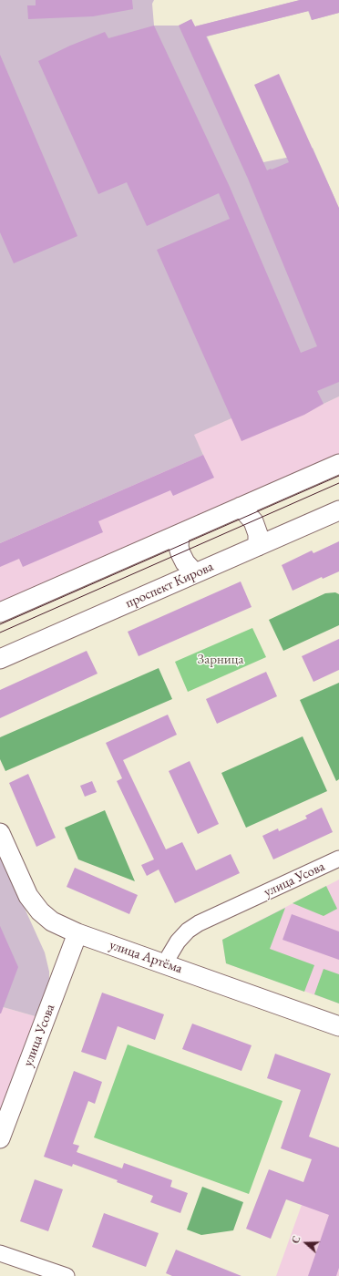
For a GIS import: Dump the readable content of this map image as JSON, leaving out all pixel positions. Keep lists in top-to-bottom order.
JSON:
{
  "streets": {
    "main road": ["проспект Кирова", "улица Усова", "улица Артёма"]
  },
  "crossings": [
    ["улица Усова", "улица Артёма"]
  ],
  "parks": ["Зарница"],
  "north": "left"
}
